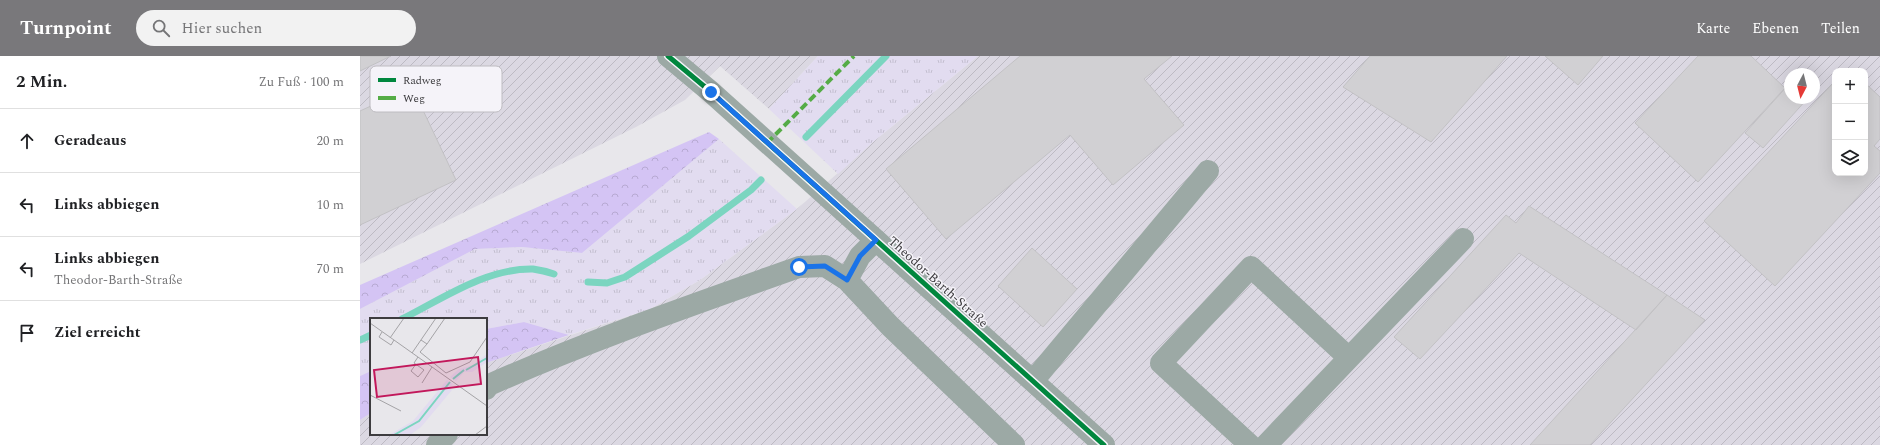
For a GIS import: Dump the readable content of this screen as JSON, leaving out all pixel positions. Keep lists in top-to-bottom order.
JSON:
{
  "streets": {
    "street": ["Theodor-Barth-Straße"]
  },
  "legend": ["Radweg", "Weg"],
  "north": "bottom",
  "page": {
    "header": "Turnpoint",
    "search": "Hier suchen",
    "nav": ["Karte", "Ebenen", "Teilen"],
    "heading": ["2 Min.", "Zu Fuß · 100 m"],
    "map_buttons": ["+", "−"],
    "list": [
      ["Geradeaus", "20 m"],
      ["Links abbiegen", "10 m"],
      ["Links abbiegen", "Theodor-Barth-Straße", "70 m"],
      "Ziel erreicht"
    ]
  }
}
